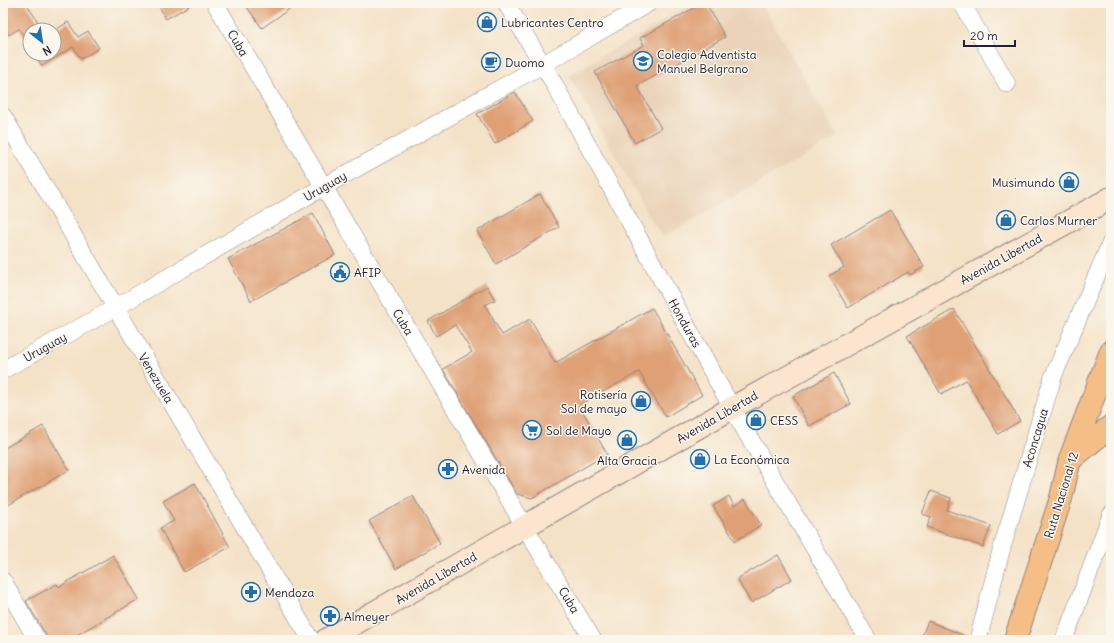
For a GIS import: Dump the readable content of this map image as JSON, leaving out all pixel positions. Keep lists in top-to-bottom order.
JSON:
{
  "streets": {
    "highway": ["Ruta Nacional 12"],
    "main road": ["Avenida Libertad"],
    "street": [
      "Cuba",
      "Uruguay",
      "Honduras",
      "Venezuela",
      "Aconcagua"
    ]
  },
  "crossings": [
    ["Cuba", "Uruguay"],
    ["Cuba", "Avenida Libertad"],
    ["Uruguay", "Honduras"],
    ["Uruguay", "Venezuela"],
    ["Avenida Libertad", "Honduras"]
  ],
  "places": {
    "shop": [
      "Lubricantes Centro",
      "Musimundo",
      "Carlos Murner",
      "Rotisería Sol de mayo",
      "CESS",
      "Alta Gracia",
      "La Económica"
    ],
    "school or university": ["Colegio Adventista Manuel Belgrano"],
    "cafe": ["Duomo"],
    "public building": ["AFIP"],
    "supermarket": ["Sol de Mayo"],
    "pharmacy": ["Avenida", "Mendoza", "Almeyer"]
  },
  "scale_bar": "20 m",
  "north": "bottom right"
}
